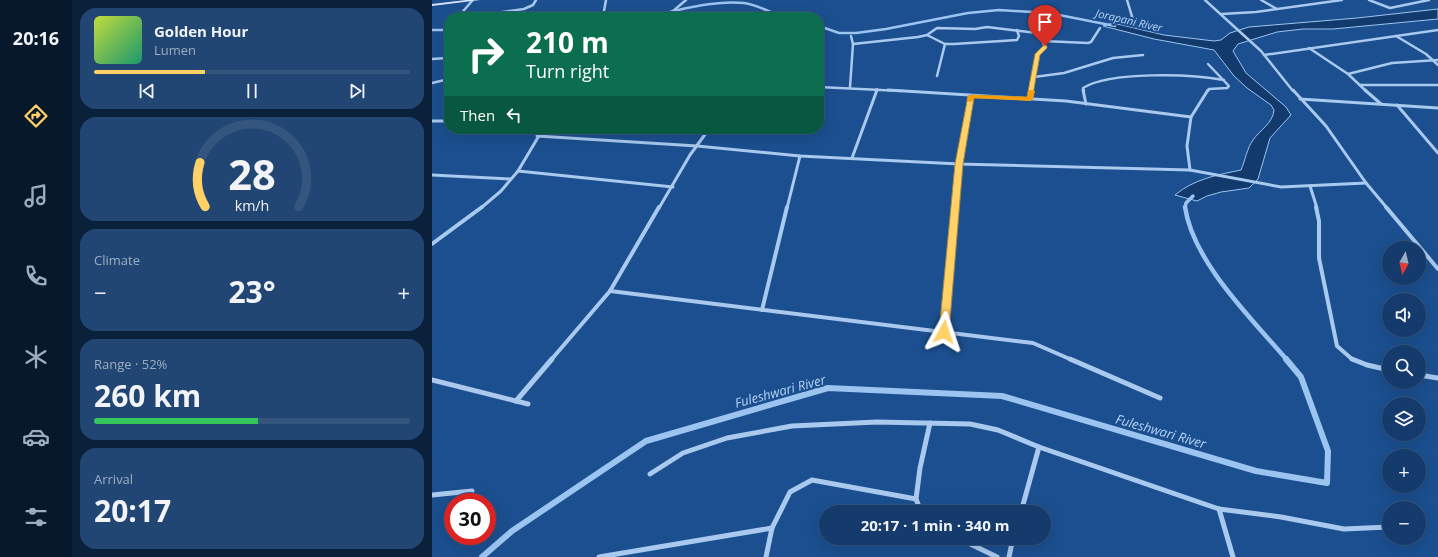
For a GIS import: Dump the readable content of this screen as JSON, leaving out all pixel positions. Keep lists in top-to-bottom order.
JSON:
{
  "water": ["Jorapani River", "Fuleshwari River"],
  "north": "bottom",
  "page": {
    "tabs": "20:16",
    "turn": ["210 m", "Turn right"],
    "song": ["Golden Hour", "Lumen"],
    "then": "Then",
    "tile": [
      "Climate",
      ["Range · 52%", "260 km"],
      ["Arrival", "20:17"]
    ],
    "map_buttons": ["+", "−"],
    "heat": ["−", "23°", "+"],
    "limit": "30",
    "trip": "20:17 · 1 min · 340 m",
    "gauge": ["28", "km/h"]
  }
}
